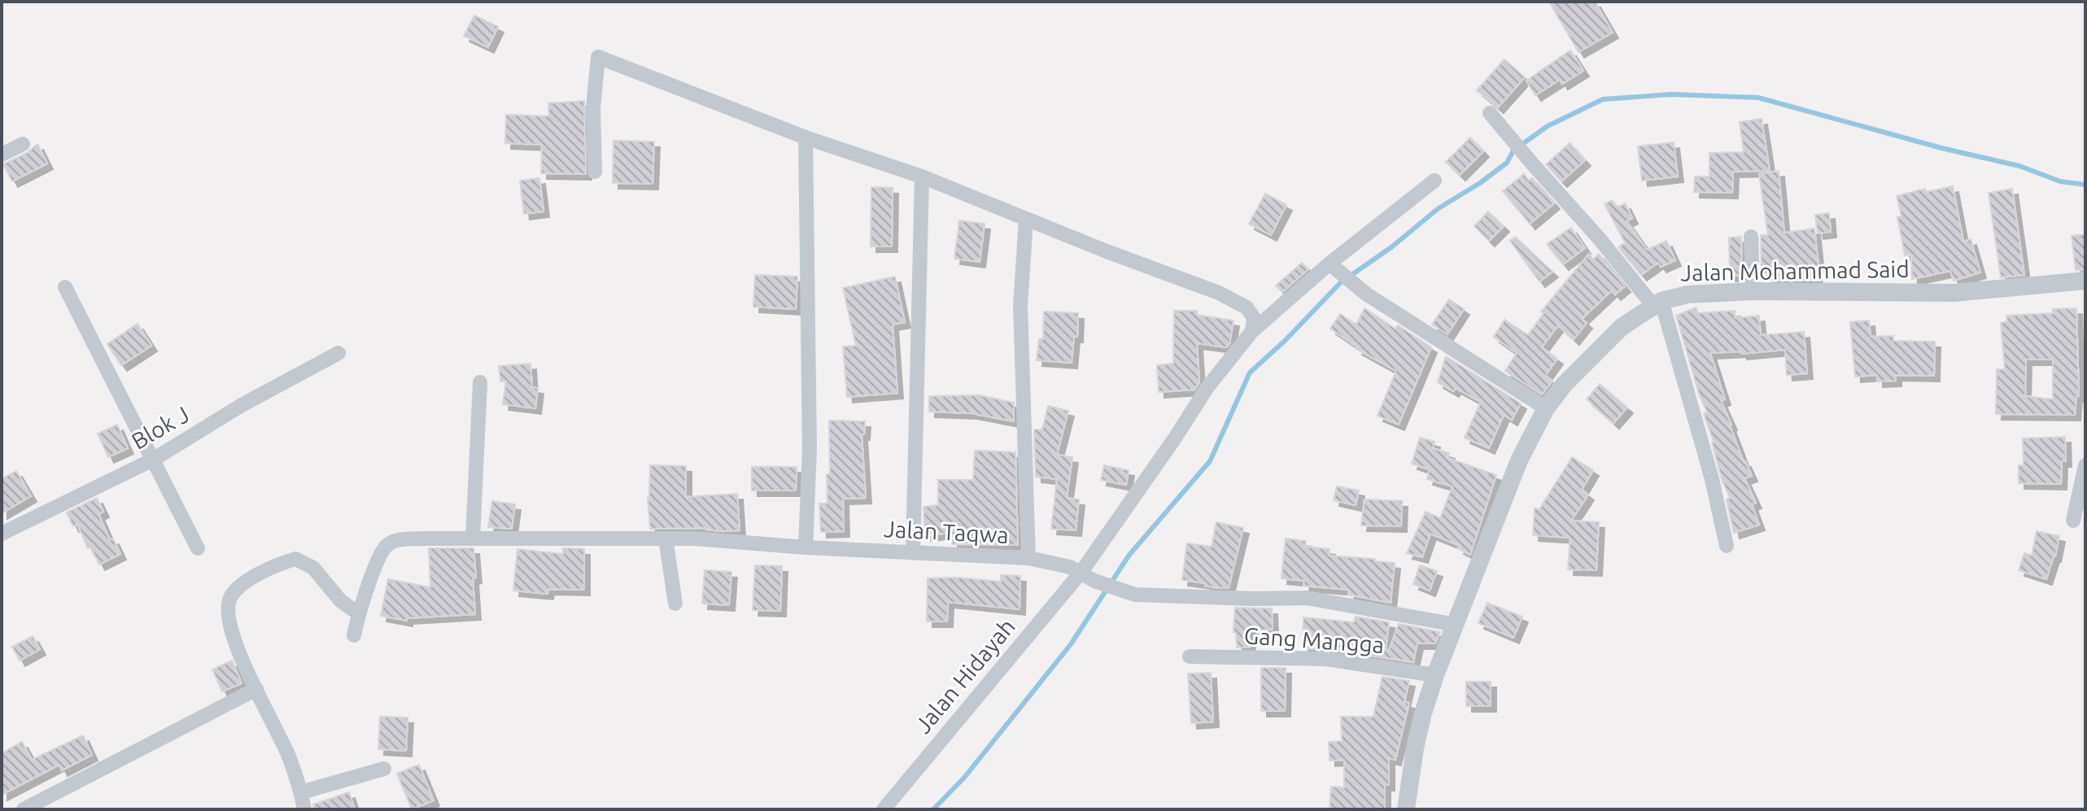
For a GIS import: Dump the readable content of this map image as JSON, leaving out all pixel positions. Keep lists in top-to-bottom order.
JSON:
{
  "streets": {
    "street": [
      "Jalan Mohammad Said",
      "Blok J",
      "Jalan Taqwa",
      "Gang Mangga",
      "Jalan Hidayah"
    ]
  },
  "crossings": [
    ["Jalan Mohammad Said", "Jalan Taqwa"],
    ["Jalan Mohammad Said", "Gang Mangga"],
    ["Jalan Taqwa", "Jalan Hidayah"]
  ]
}
